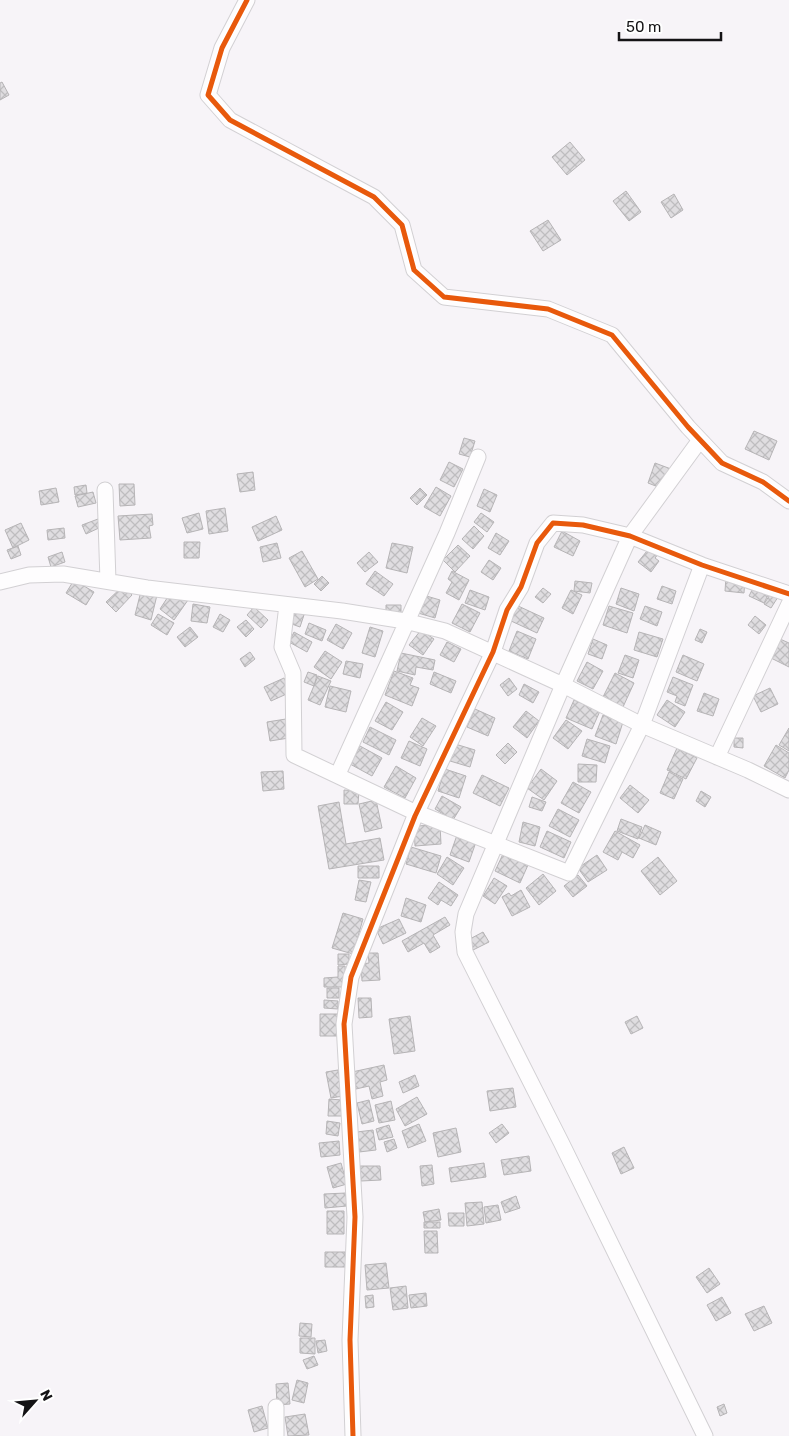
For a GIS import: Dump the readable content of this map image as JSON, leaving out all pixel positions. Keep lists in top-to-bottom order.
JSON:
{
  "scale_bar": "50 m",
  "north": "top right"
}
